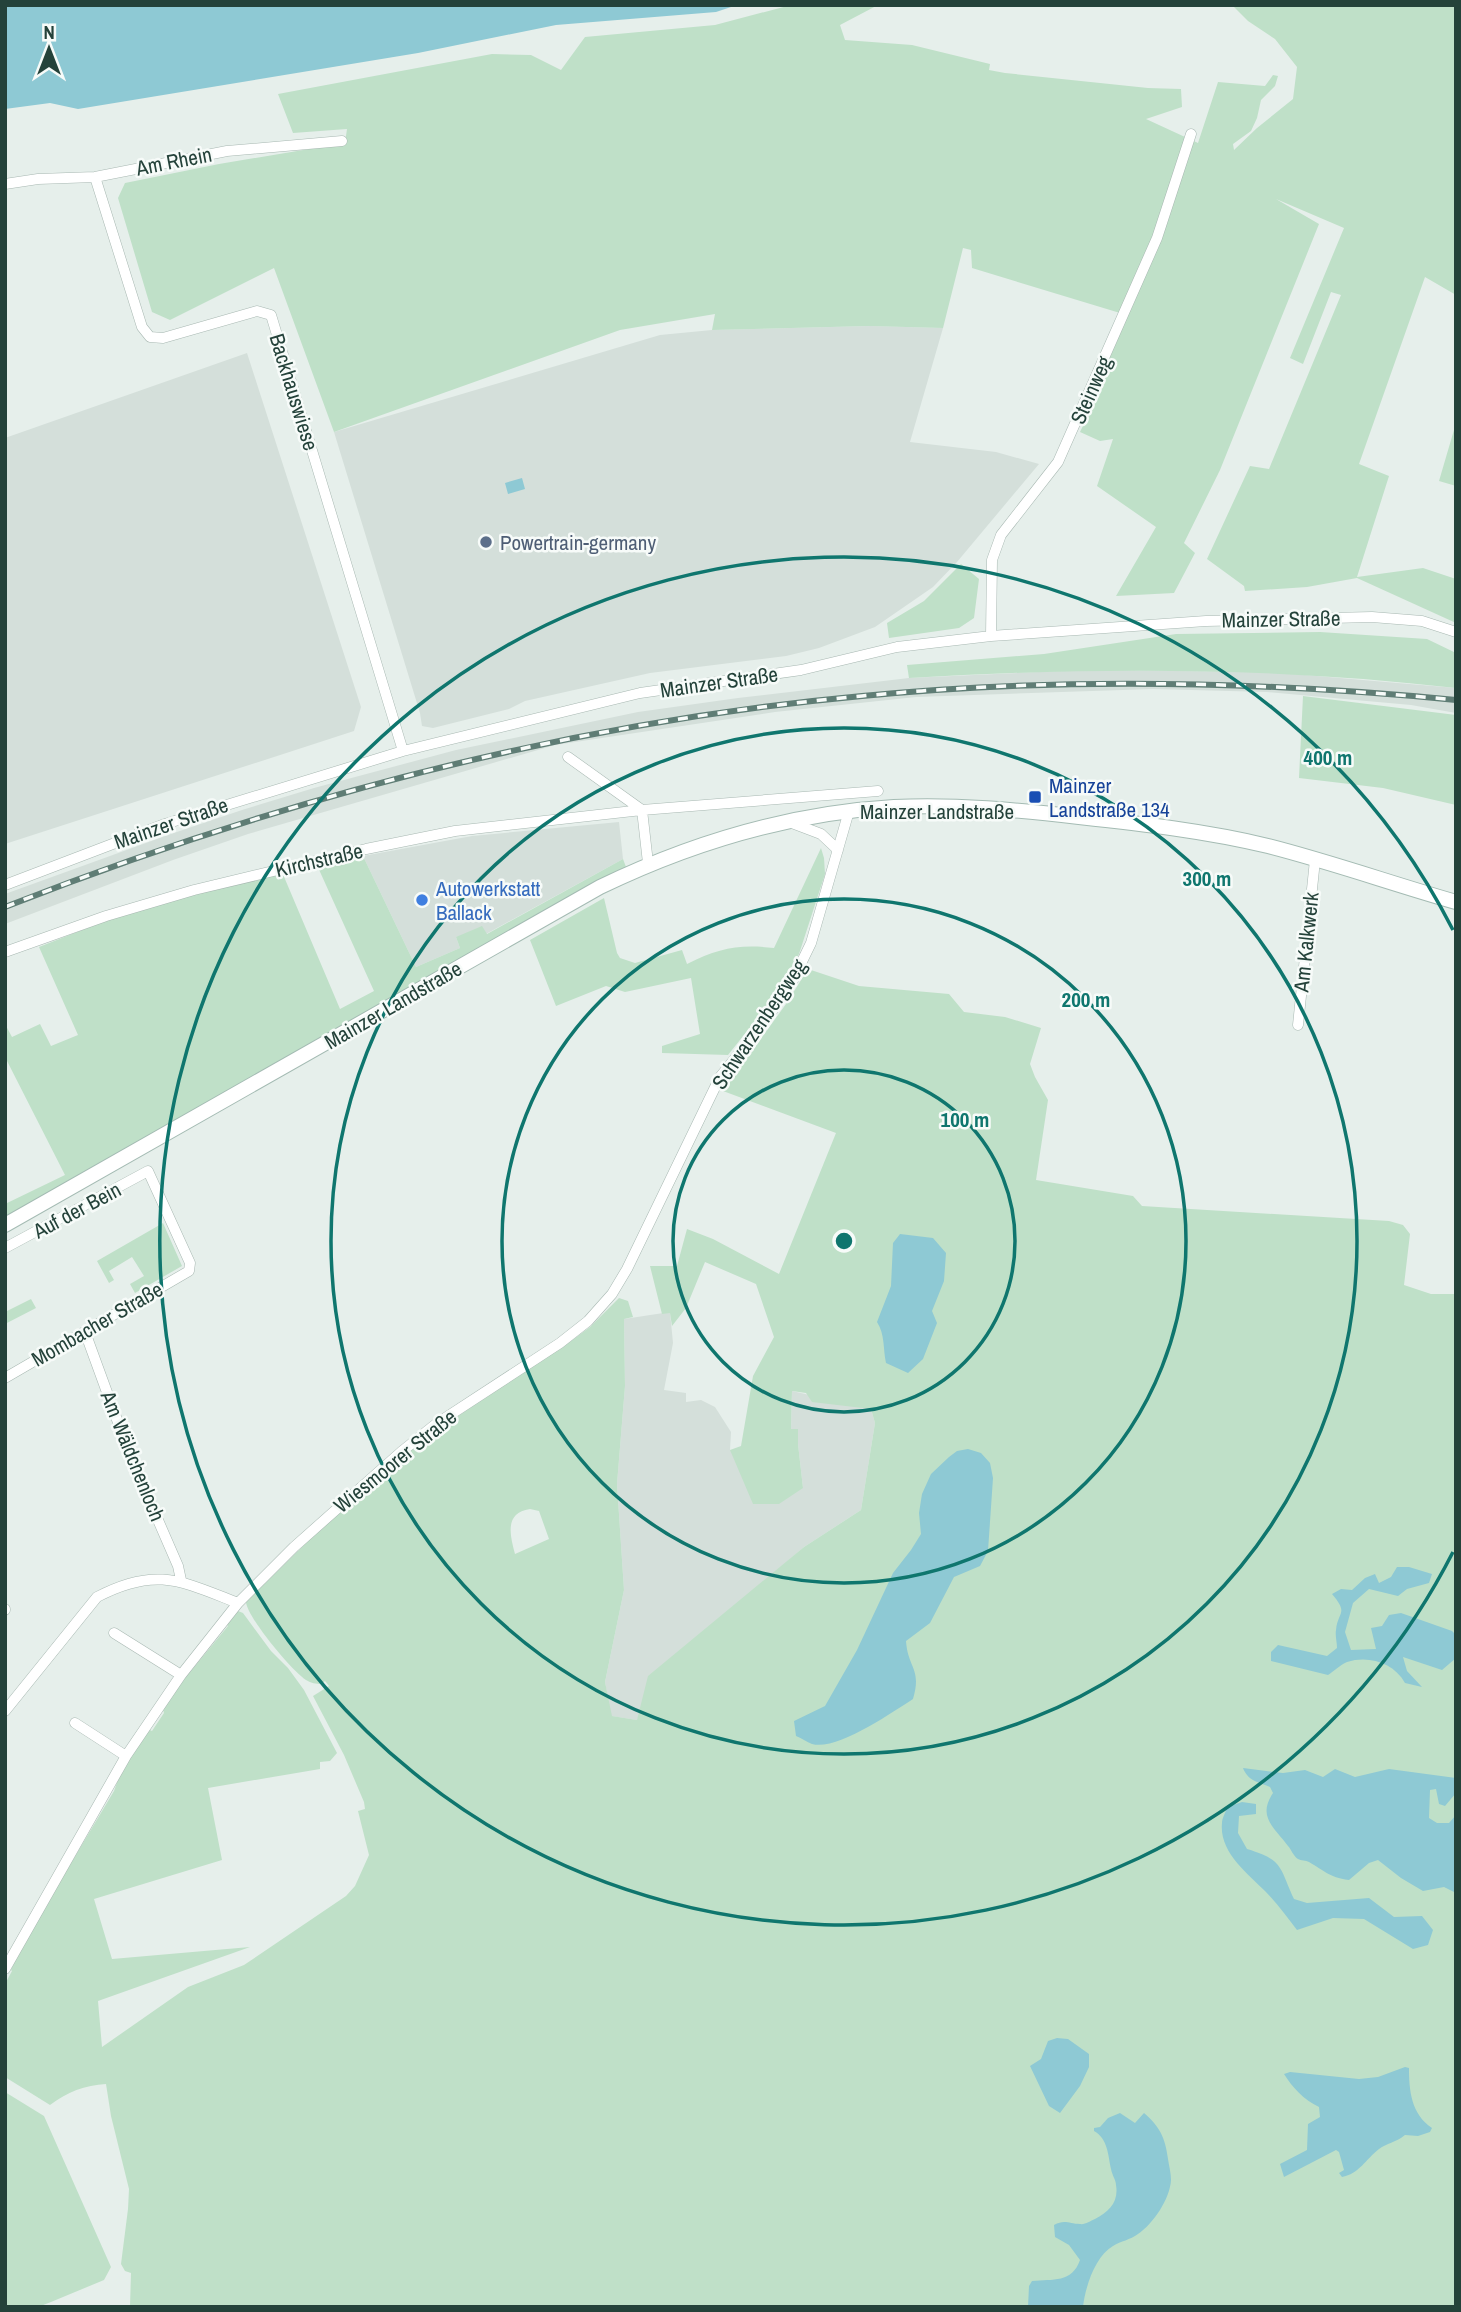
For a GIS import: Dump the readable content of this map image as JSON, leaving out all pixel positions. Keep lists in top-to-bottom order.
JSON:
{
  "streets": {
    "main road": ["Mainzer Landstraße"],
    "street": [
      "Am Rhein",
      "Steinweg",
      "Backhauswiese",
      "Mainzer Straße",
      "Kirchstraße",
      "Am Kalkwerk",
      "Schwarzenbergweg",
      "Auf der Bein",
      "Mombacher Straße",
      "Am Wäldchenloch",
      "Wiesmoorer Straße"
    ]
  },
  "crossings": [
    ["Am Rhein", "Backhauswiese"],
    ["Steinweg", "Mainzer Straße"],
    ["Backhauswiese", "Mainzer Straße"],
    ["Mainzer Landstraße", "Am Kalkwerk"],
    ["Mainzer Landstraße", "Schwarzenbergweg"],
    ["Schwarzenbergweg", "Wiesmoorer Straße"],
    ["Auf der Bein", "Mombacher Straße"],
    ["Mombacher Straße", "Am Wäldchenloch"]
  ],
  "places": {
    "other": ["Powertrain-germany", "Autowerkstatt Ballack"],
    "transit": ["Mainzer Landstraße 134"]
  },
  "north": "top",
  "rings": [
    "400 m",
    "300 m",
    "200 m",
    "100 m"
  ]
}
